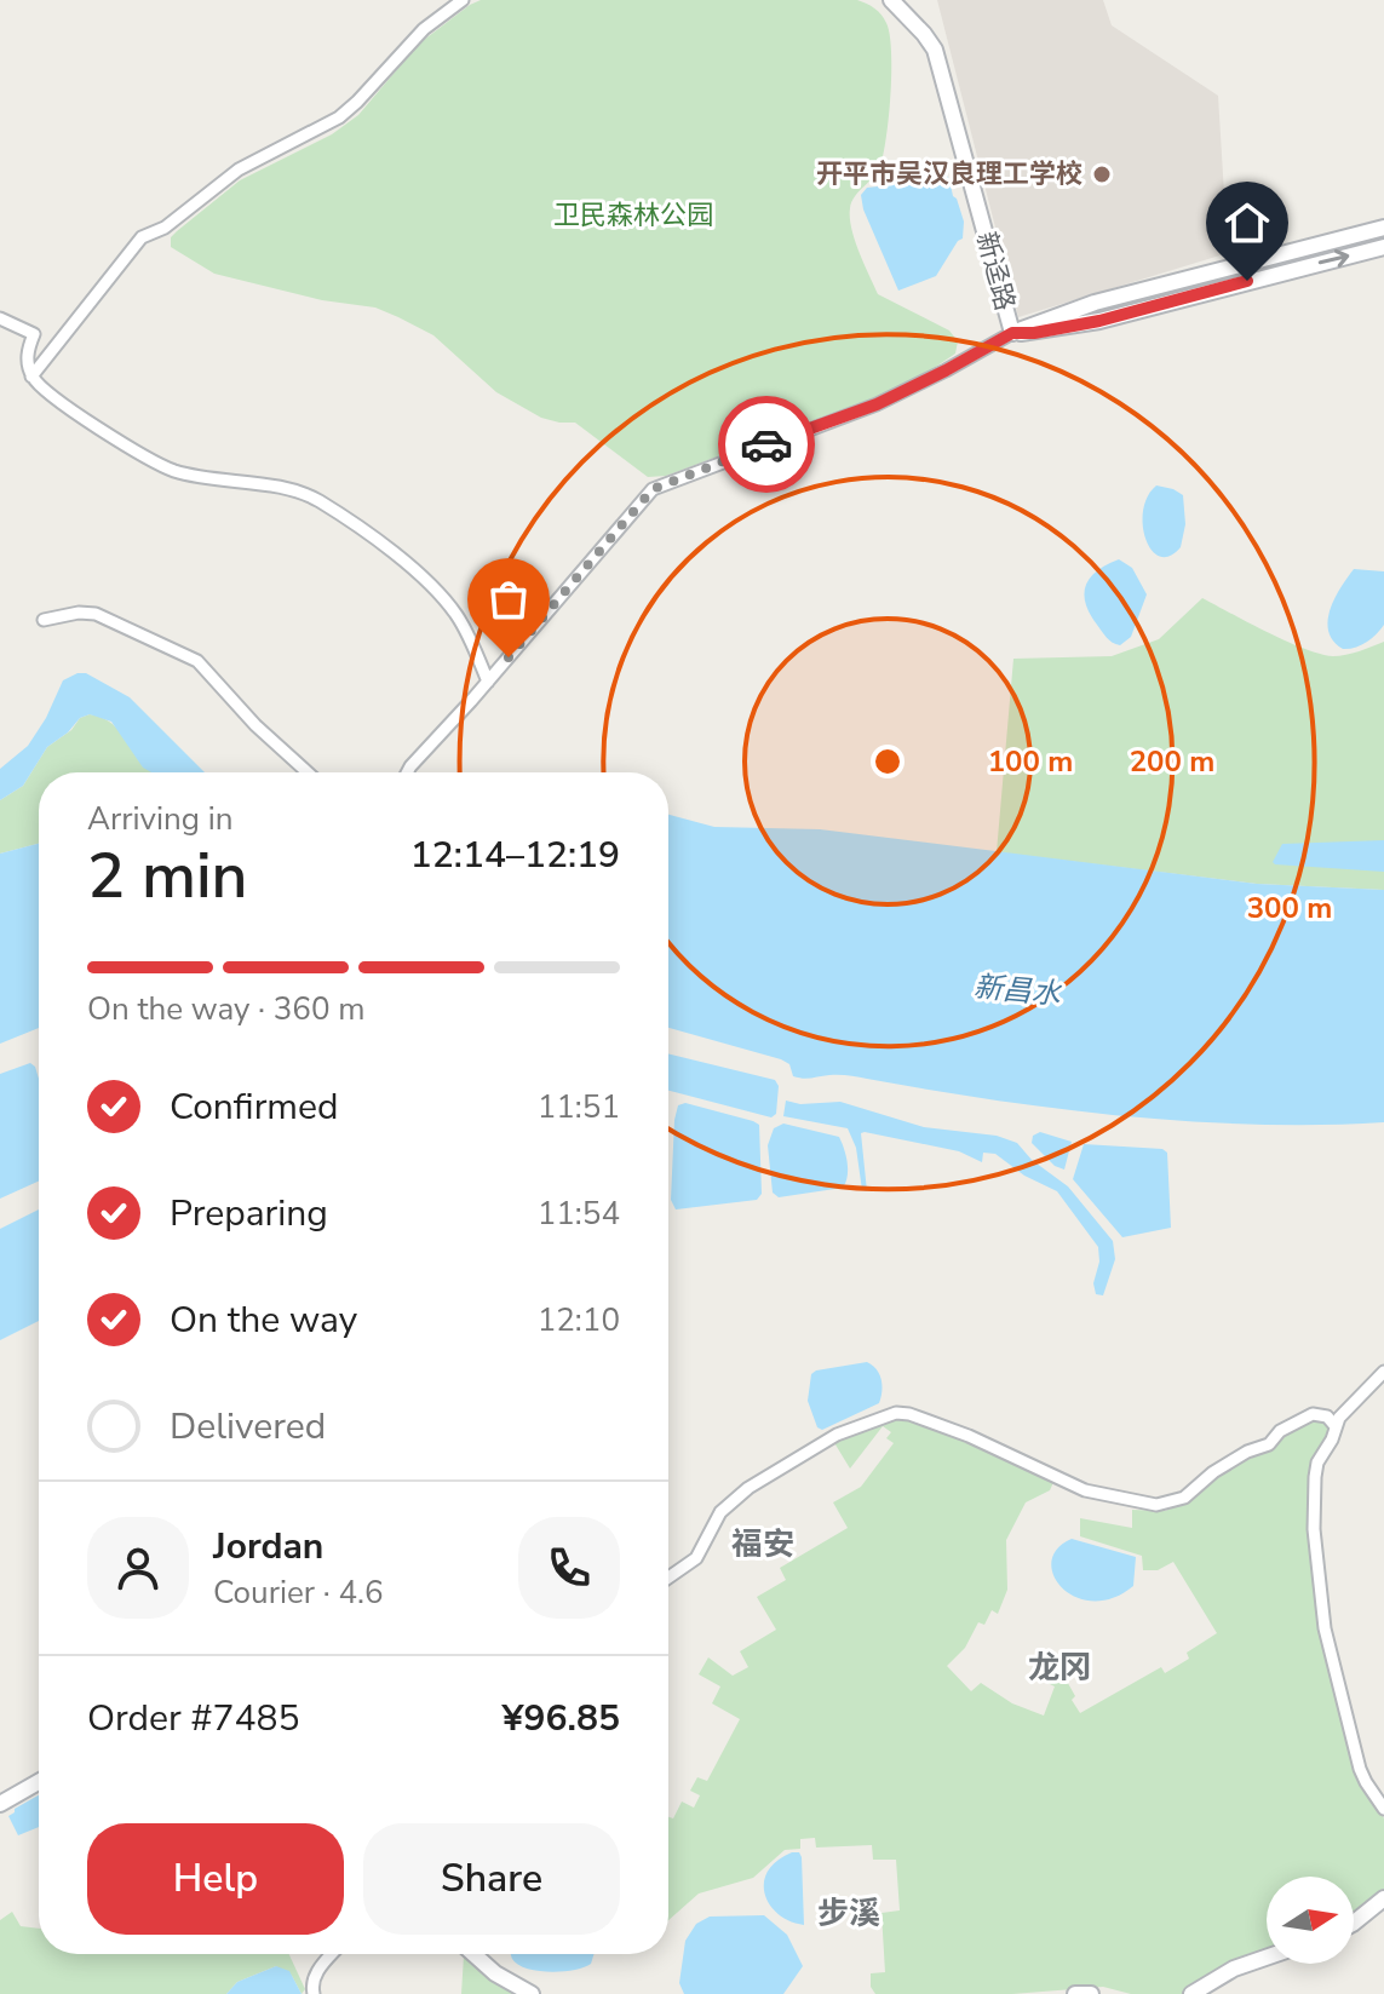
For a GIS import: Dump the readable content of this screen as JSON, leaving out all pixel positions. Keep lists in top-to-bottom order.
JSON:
{
  "streets": {
    "main road": ["新迳路"]
  },
  "districts": ["福安", "龙冈", "步溪"],
  "water": ["新昌水"],
  "parks": ["卫民森林公园"],
  "places": ["开平市吴汉良理工学校"],
  "north": "right",
  "page": {
    "heading": ["2 min", "Arriving in", "12:14–12:19"],
    "panel": [
      "Jordan",
      "Courier · 4.6",
      "Order #7485",
      "¥96.85"
    ],
    "bar": "On the way · 360 m",
    "list": [
      ["Confirmed", "11:51"],
      ["Preparing", "11:54"],
      ["On the way", "12:10"],
      "Delivered"
    ],
    "buttons": ["Help", "Share"]
  },
  "rings": ["100 m", "200 m", "300 m"]
}
